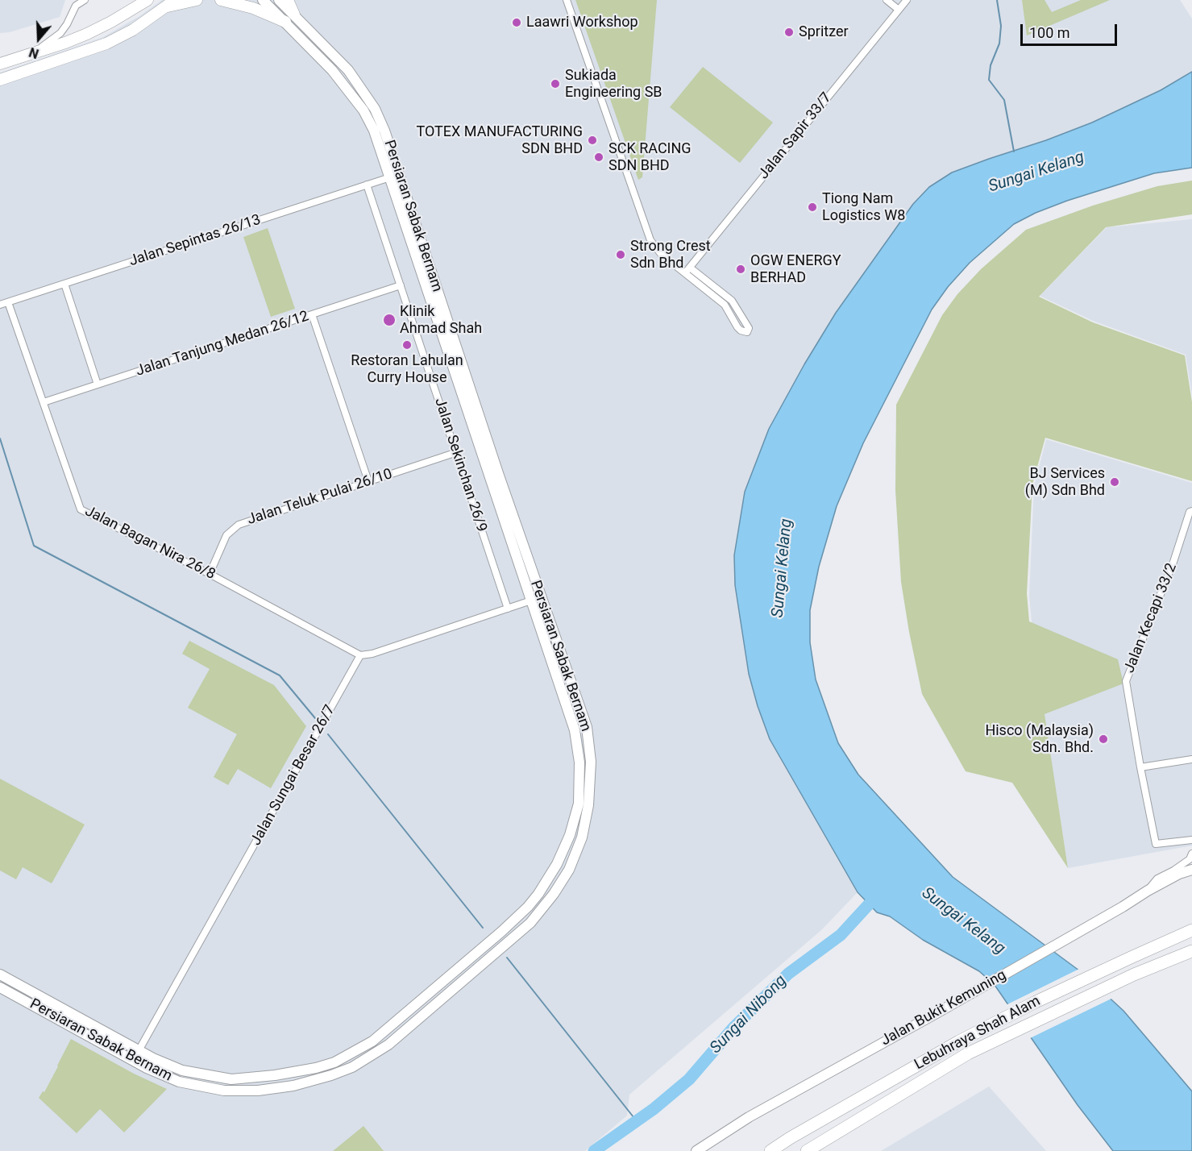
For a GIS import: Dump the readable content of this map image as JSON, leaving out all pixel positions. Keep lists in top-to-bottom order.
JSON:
{
  "streets": {
    "highway": ["Lebuhraya Shah Alam"],
    "street": [
      "Jalan Sapir 33/7",
      "Persiaran Sabak Bernam",
      "Jalan Sepintas 26/13",
      "Jalan Tanjung Medan 26/12",
      "Jalan Sekinchan 26/9",
      "Jalan Teluk Pulai 26/10",
      "Jalan Bagan Nira 26/8",
      "Jalan Kecapi 33/2",
      "Jalan Sungai Besar 26/7",
      "Jalan Bukit Kemuning"
    ]
  },
  "crossings": [
    ["Persiaran Sabak Bernam", "Jalan Sepintas 26/13"],
    ["Persiaran Sabak Bernam", "Jalan Sungai Besar 26/7"],
    ["Jalan Sepintas 26/13", "Jalan Sekinchan 26/9"],
    ["Jalan Sepintas 26/13", "Jalan Bagan Nira 26/8"],
    ["Jalan Tanjung Medan 26/12", "Jalan Sekinchan 26/9"],
    ["Jalan Tanjung Medan 26/12", "Jalan Bagan Nira 26/8"],
    ["Jalan Sekinchan 26/9", "Jalan Teluk Pulai 26/10"],
    ["Jalan Teluk Pulai 26/10", "Jalan Bagan Nira 26/8"],
    ["Jalan Bagan Nira 26/8", "Jalan Sungai Besar 26/7"]
  ],
  "water": ["Sungai Kelang", "Sungai Nibong"],
  "places": [
    "Laawri Workshop",
    "Spritzer",
    "Sukiada Engineering SB",
    "TOTEX MANUFACTURING SDN BHD",
    "SCK RACING SDN BHD",
    "Tiong Nam Logistics W8",
    "Strong Crest Sdn Bhd",
    "OGW ENERGY BERHAD",
    "Klinik Ahmad Shah",
    "Restoran Lahulan Curry House",
    "BJ Services (M) Sdn Bhd",
    "Hisco (Malaysia) Sdn. Bhd."
  ],
  "scale_bar": "100 m",
  "north": "bottom"
}
